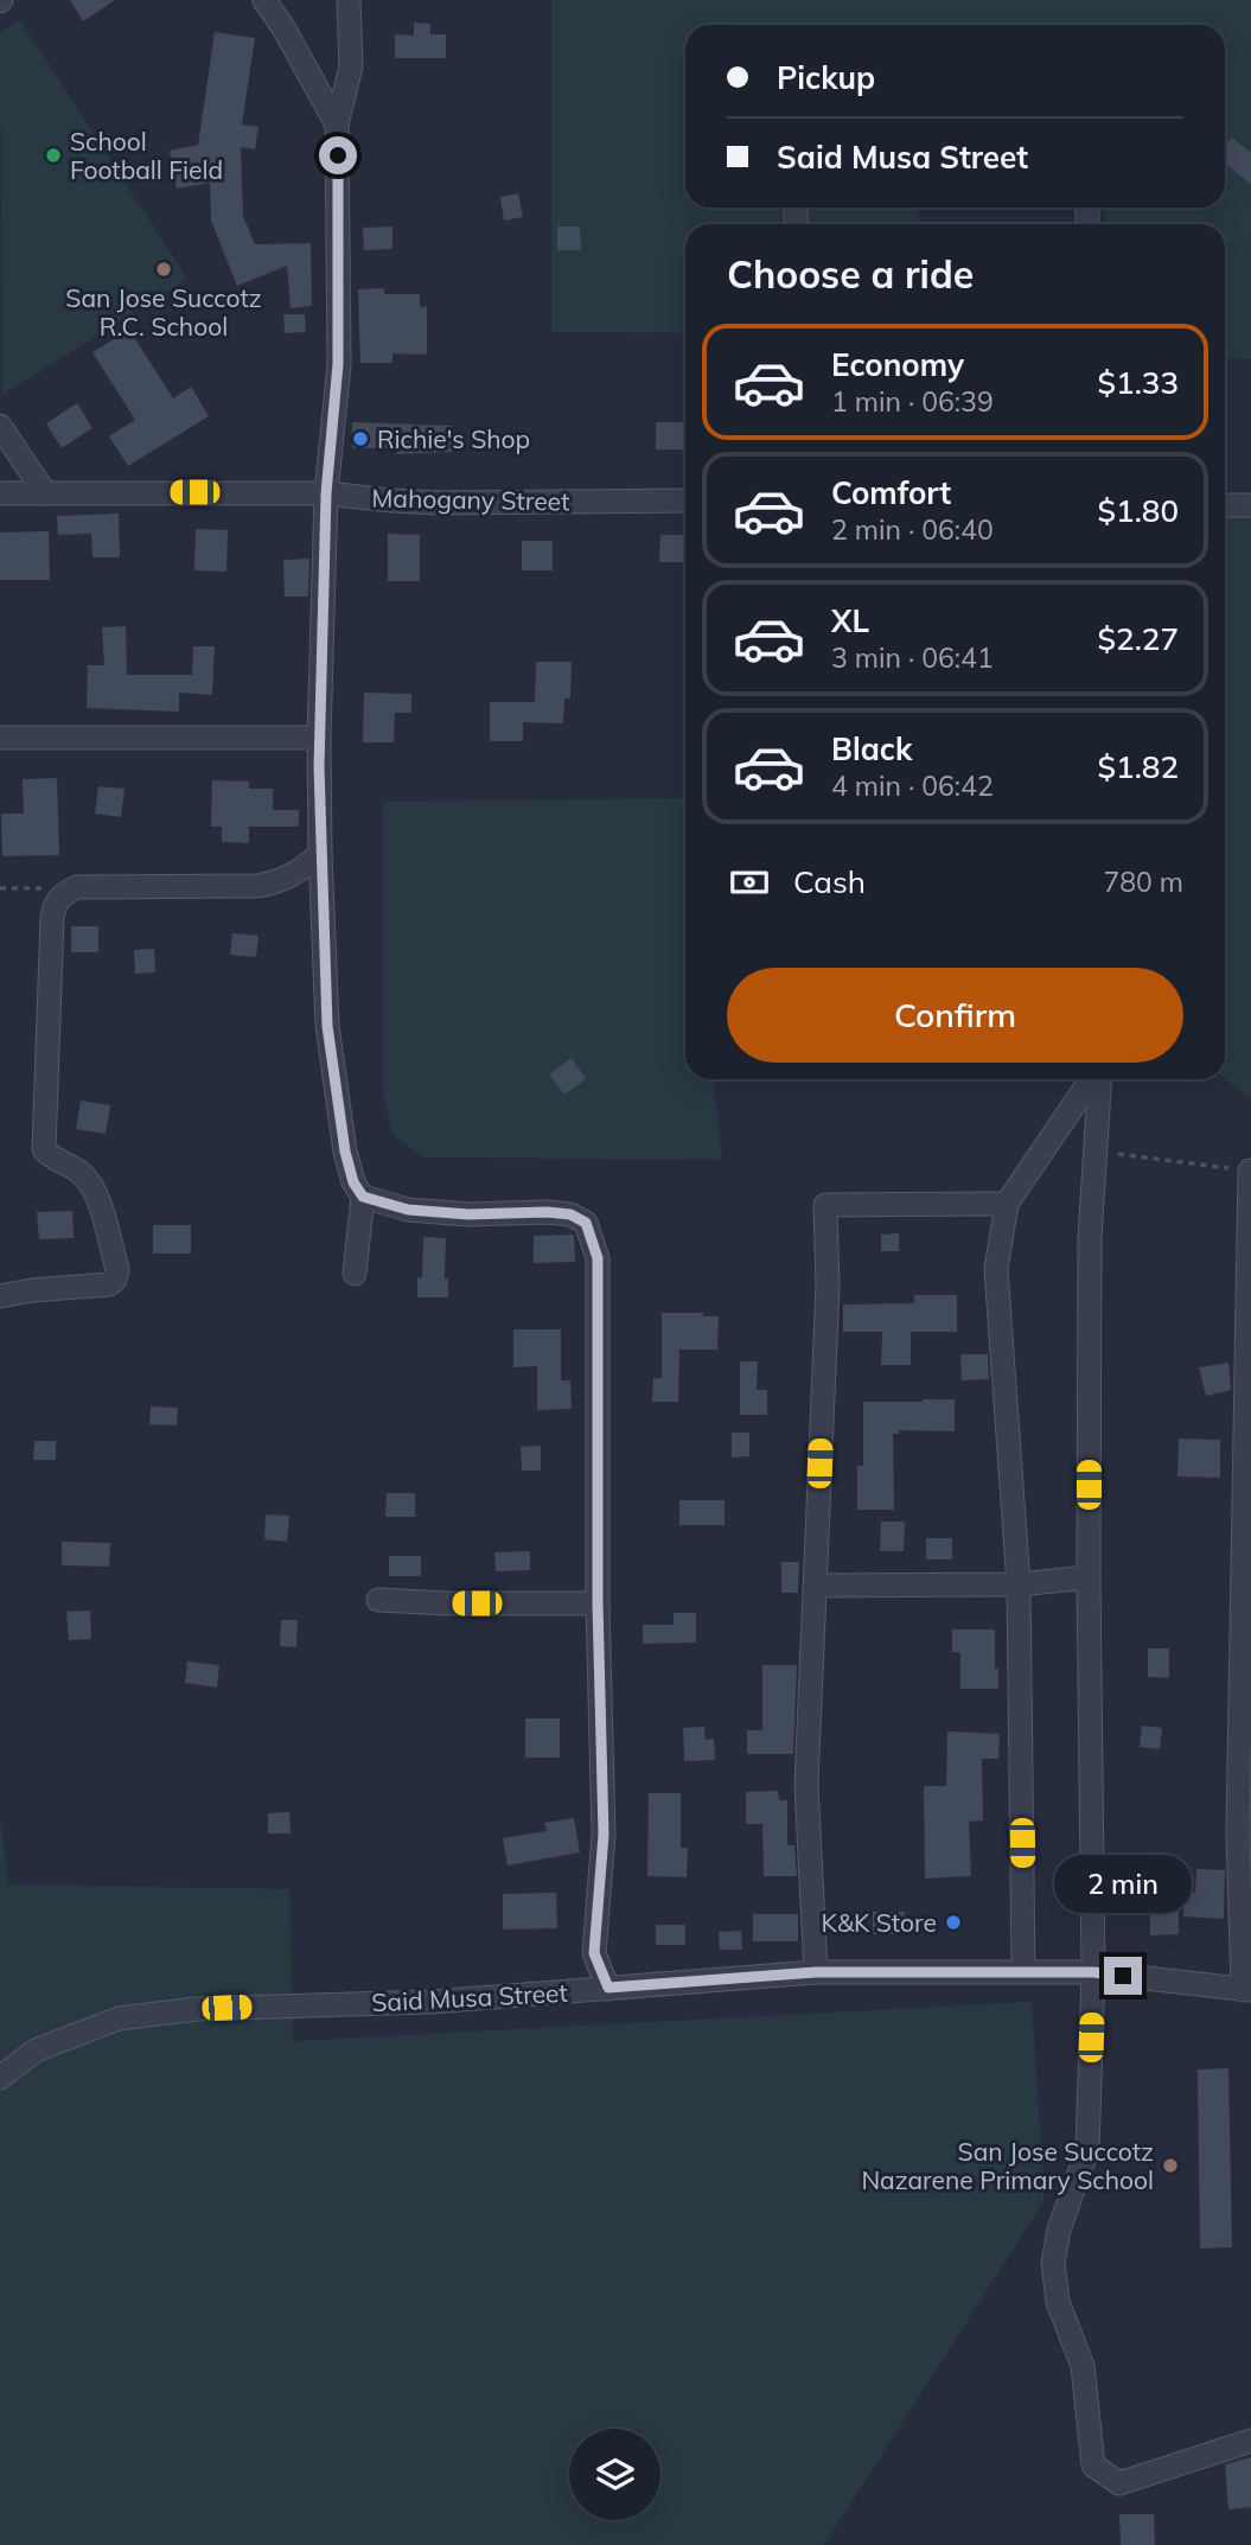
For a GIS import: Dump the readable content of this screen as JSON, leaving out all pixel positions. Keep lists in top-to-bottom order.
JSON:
{
  "streets": {
    "street": ["Mahogany Street", "Said Musa Street"]
  },
  "places": [
    "School Football Field",
    "San Jose Succotz R.C. School",
    "Richie's Shop",
    "K&K Store",
    "San Jose Succotz Nazarene Primary School"
  ],
  "page": {
    "banner": ["Pickup", "Said Musa Street"],
    "heading": "Choose a ride",
    "list": [
      {
        "name": "Economy",
        "note": "1 min · 06:39",
        "value": "$1.33"
      },
      {
        "name": "Comfort",
        "note": "2 min · 06:40",
        "value": "$1.80"
      },
      {
        "name": "XL",
        "note": "3 min · 06:41",
        "value": "$2.27"
      },
      {
        "name": "Black",
        "note": "4 min · 06:42",
        "value": "$1.82"
      }
    ],
    "pay": ["Cash", "780 m"],
    "buttons": "Confirm",
    "bubble": "2 min"
  }
}
